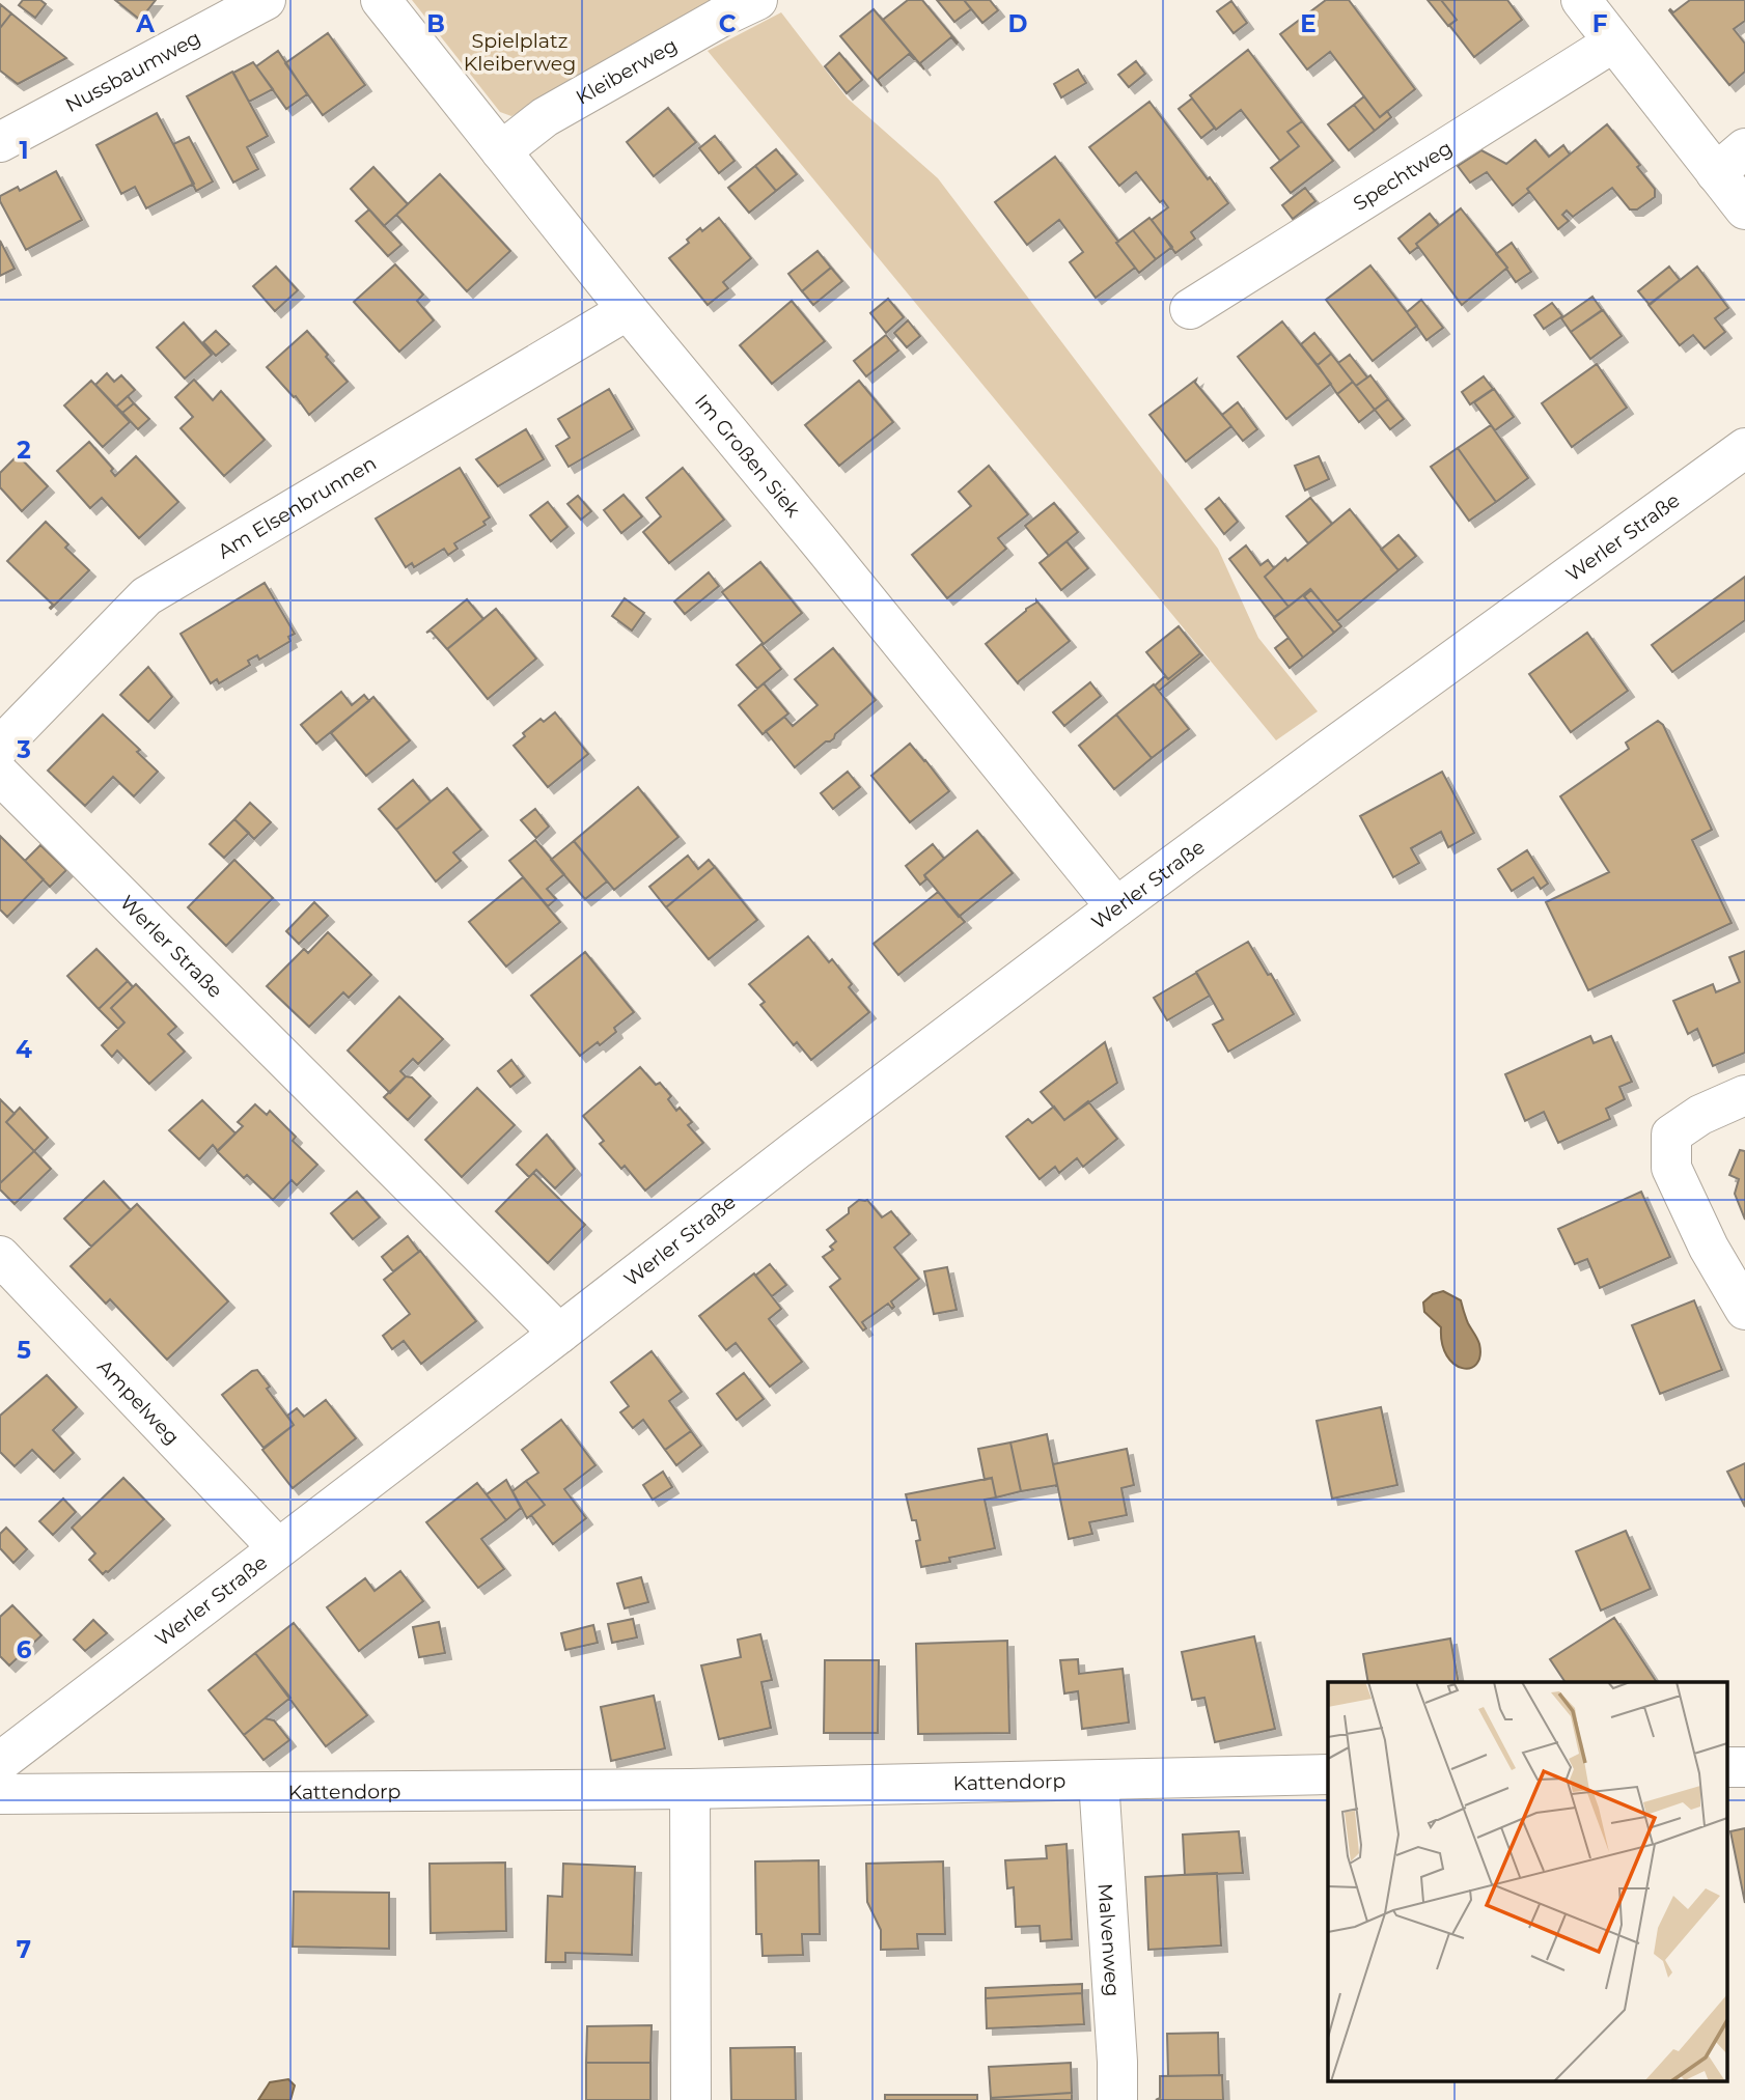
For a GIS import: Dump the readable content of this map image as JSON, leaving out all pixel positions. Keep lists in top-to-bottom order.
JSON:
{
  "streets": {
    "street": [
      "Kleiberweg",
      "Nussbaumweg",
      "Spechtweg",
      "Im Großen Siek",
      "Am Elsenbrunnen",
      "Werler Straße",
      "Ampelweg",
      "Kattendorp",
      "Malvenweg"
    ]
  },
  "crossings": [
    ["Kleiberweg", "Im Großen Siek"],
    ["Im Großen Siek", "Am Elsenbrunnen"],
    ["Im Großen Siek", "Werler Straße"],
    ["Werler Straße", "Ampelweg"],
    ["Kattendorp", "Malvenweg"]
  ],
  "parks": ["Spielplatz Kleiberweg"],
  "grid": {
    "columns": [
      "A",
      "B",
      "C",
      "D",
      "E",
      "F"
    ],
    "rows": [
      "1",
      "2",
      "3",
      "4",
      "5",
      "6",
      "7"
    ]
  }
}
